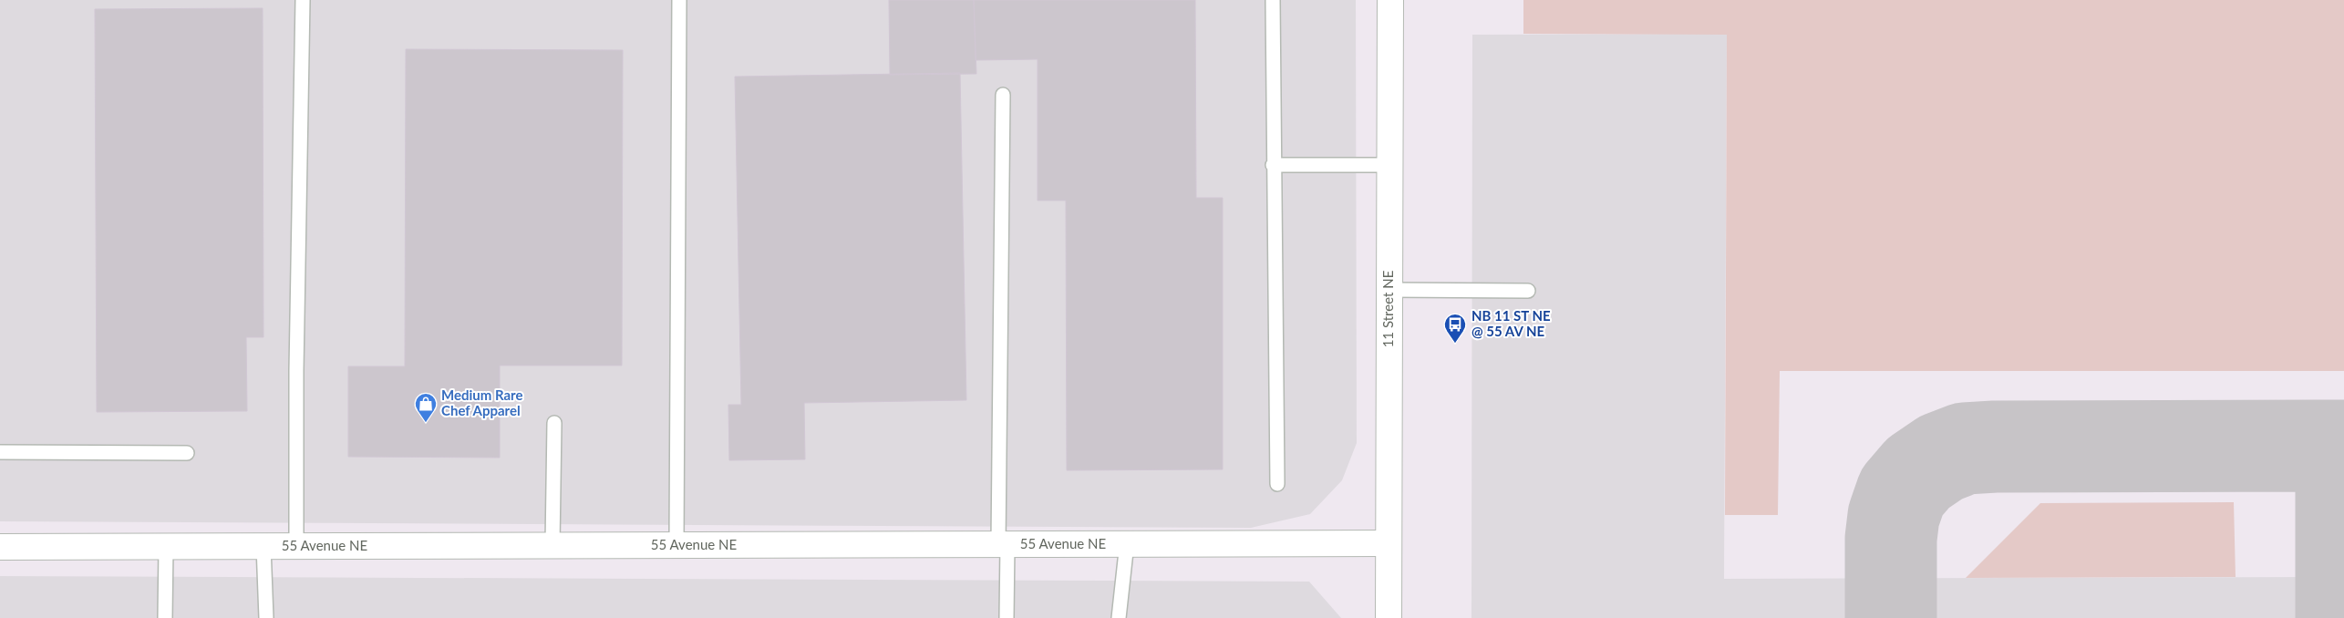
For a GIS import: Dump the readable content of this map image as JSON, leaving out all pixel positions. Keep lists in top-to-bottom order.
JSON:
{
  "streets": {
    "street": ["11 Street NE", "55 Avenue NE"]
  },
  "crossings": [
    ["11 Street NE", "55 Avenue NE"]
  ],
  "places": {
    "bus stop": ["NB 11 ST NE @ 55 AV NE"],
    "shop": ["Medium Rare Chef Apparel"]
  }
}
